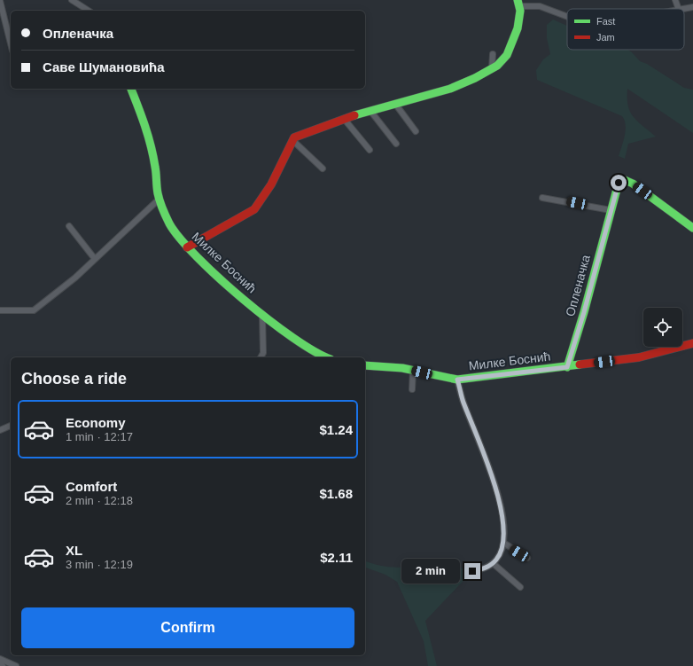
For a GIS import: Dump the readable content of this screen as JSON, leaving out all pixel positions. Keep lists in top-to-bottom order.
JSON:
{
  "streets": {
    "street": ["Милке Боснић", "Опленачка"]
  },
  "crossings": [
    ["Милке Боснић", "Опленачка"]
  ],
  "legend": ["Fast", "Jam"],
  "page": {
    "banner": ["Опленачка", "Саве Шумановића"],
    "heading": "Choose a ride",
    "list": [
      {
        "name": "Economy",
        "note": "1 min · 12:17",
        "value": "$1.24"
      },
      {
        "name": "Comfort",
        "note": "2 min · 12:18",
        "value": "$1.68"
      },
      {
        "name": "XL",
        "note": "3 min · 12:19",
        "value": "$2.11"
      }
    ],
    "bubble": "2 min",
    "buttons": "Confirm"
  }
}
